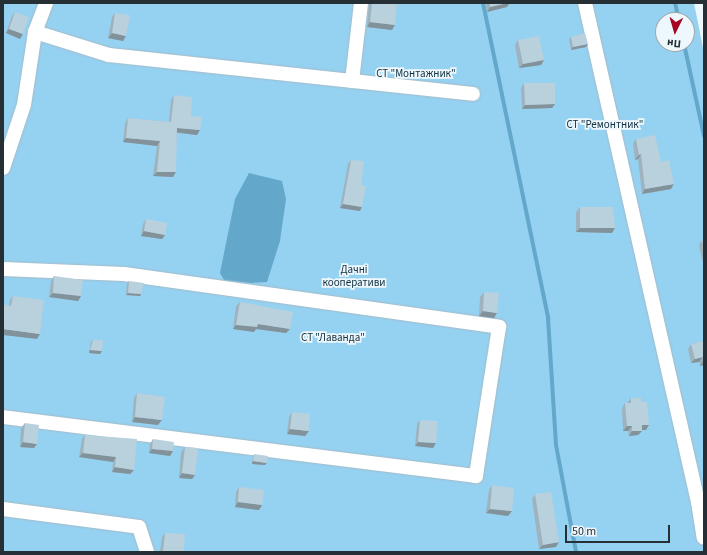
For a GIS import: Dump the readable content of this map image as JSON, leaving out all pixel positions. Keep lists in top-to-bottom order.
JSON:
{
  "parks": [
    "СТ \"Монтажник\"",
    "СТ \"Ремонтник\"",
    "Дачні кооперативи",
    "СТ \"Лаванда\""
  ],
  "scale_bar": "50 m",
  "north": "bottom"
}
